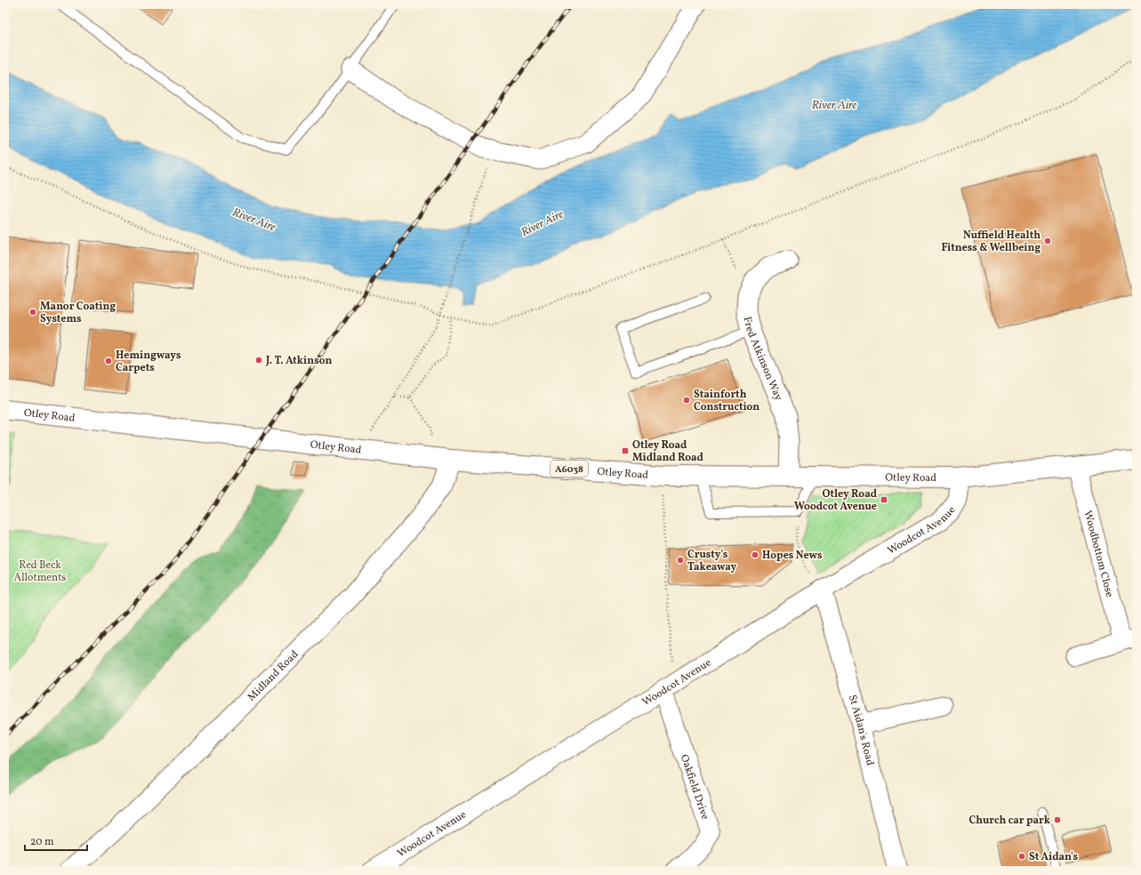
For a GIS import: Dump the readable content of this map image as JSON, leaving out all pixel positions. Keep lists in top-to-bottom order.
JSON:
{
  "streets": {
    "main road": ["Otley Road", "A6038"],
    "street": [
      "Fred Atkinson Way",
      "Woodcot Avenue",
      "Woodbottom Close",
      "Midland Road",
      "St Aidan's Road",
      "Oakfield Drive"
    ]
  },
  "crossings": [
    ["Fred Atkinson Way", "Otley Road"],
    ["Otley Road", "Woodcot Avenue"],
    ["Otley Road", "Woodbottom Close"],
    ["Otley Road", "Midland Road"],
    ["Woodcot Avenue", "St Aidan's Road"],
    ["Woodcot Avenue", "Oakfield Drive"]
  ],
  "water": ["River Aire"],
  "parks": ["Red Beck Allotments"],
  "places": {
    "other": [
      "Nuffield Health Fitness & Wellbeing",
      "Manor Coating Systems",
      "J. T. Atkinson",
      "Hemingways Carpets",
      "Stainforth Construction",
      "Hopes News",
      "Crusty's Takeaway",
      "Church car park",
      "St Aidan's"
    ],
    "transit": ["Otley Road Midland Road", "Otley Road Woodcot Avenue"]
  },
  "scale_bar": "20 m"
}
